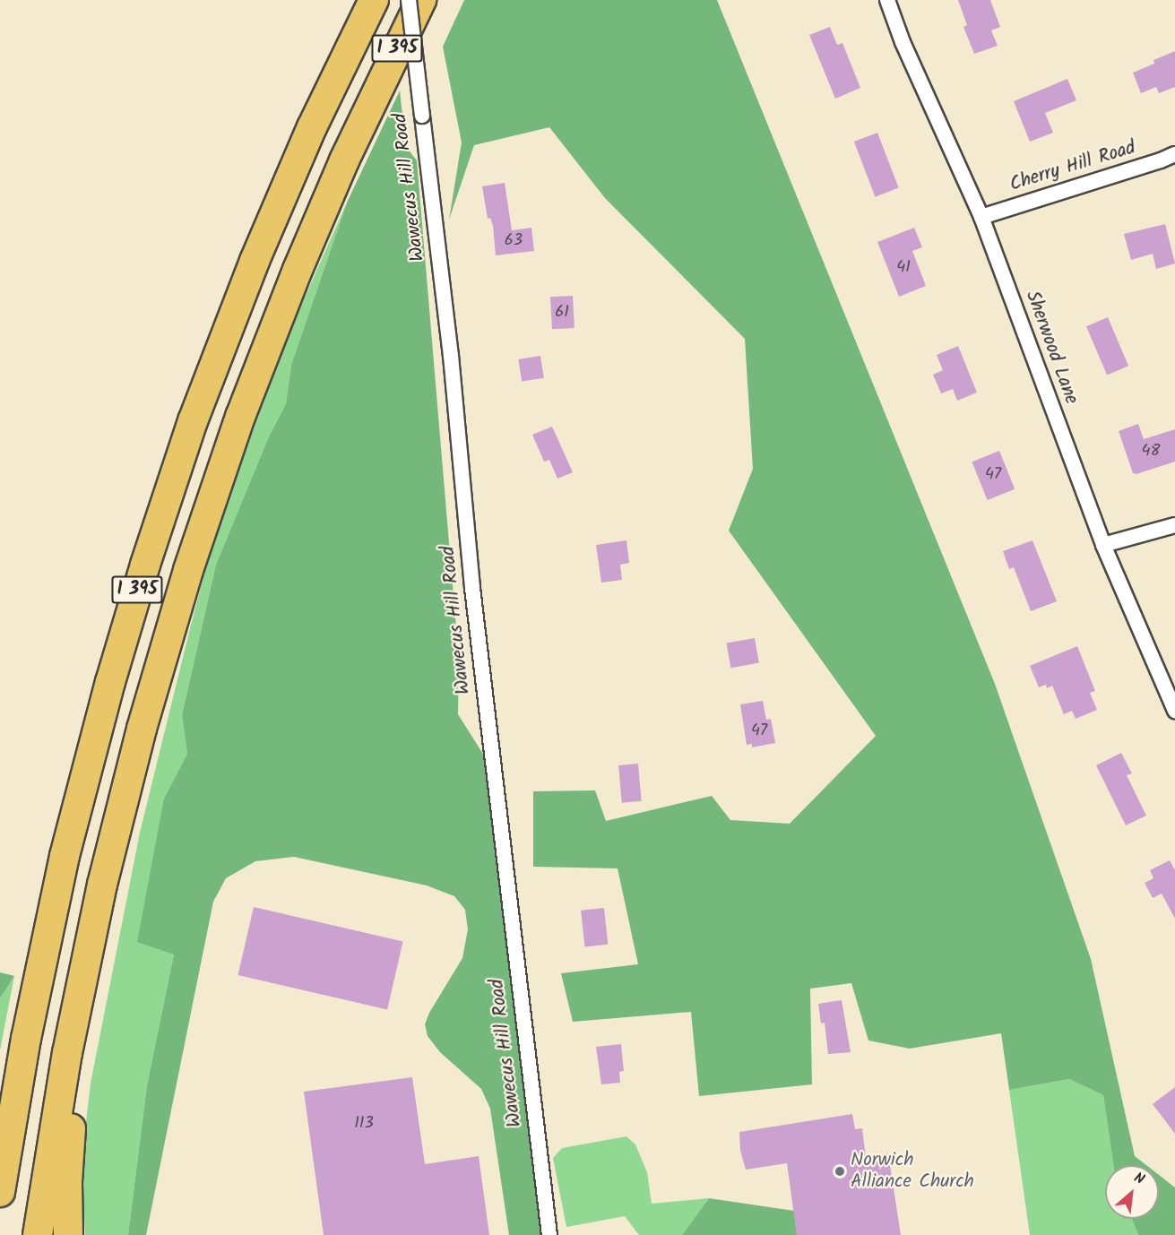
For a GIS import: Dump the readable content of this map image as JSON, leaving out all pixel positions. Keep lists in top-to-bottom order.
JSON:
{
  "streets": {
    "highway": ["I 395"],
    "street": ["Cherry Hill Road", "Wawecus Hill Road", "Sherwood Lane"]
  },
  "crossings": [
    ["Cherry Hill Road", "Sherwood Lane"]
  ],
  "places": ["Norwich Alliance Church"],
  "house_numbers": [
    "63",
    "41",
    "61",
    "48",
    "47",
    "47",
    "113"
  ],
  "north": "top right"
}
